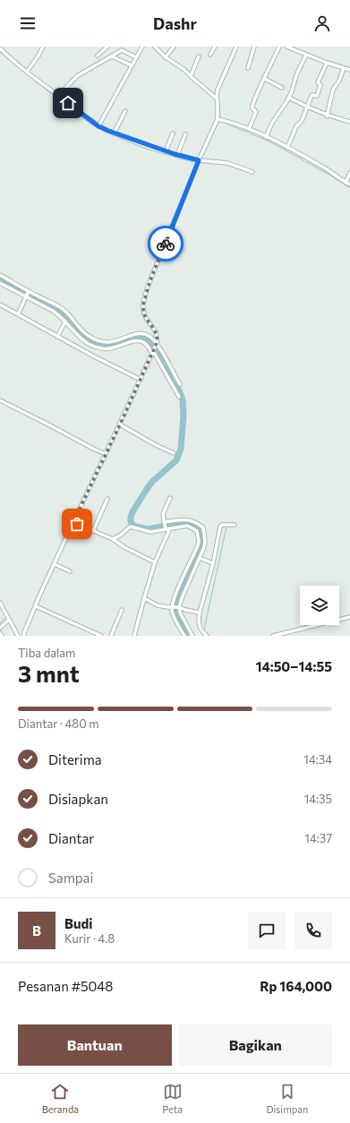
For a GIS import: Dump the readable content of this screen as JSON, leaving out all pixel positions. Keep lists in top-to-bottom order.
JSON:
{
  "page": {
    "header": "Dashr",
    "heading": ["3 mnt", "Tiba dalam", "14:50–14:55"],
    "panel": [
      "Budi",
      "Kurir · 4.8",
      "Pesanan #5048",
      "Rp 164,000"
    ],
    "bar": "Diantar · 480 m",
    "list": [
      ["Diterima", "14:34"],
      ["Disiapkan", "14:35"],
      ["Diantar", "14:37"],
      "Sampai"
    ],
    "round": "B",
    "buttons": ["Bantuan", "Bagikan"],
    "tabs": ["Beranda", "Peta", "Disimpan"]
  }
}
